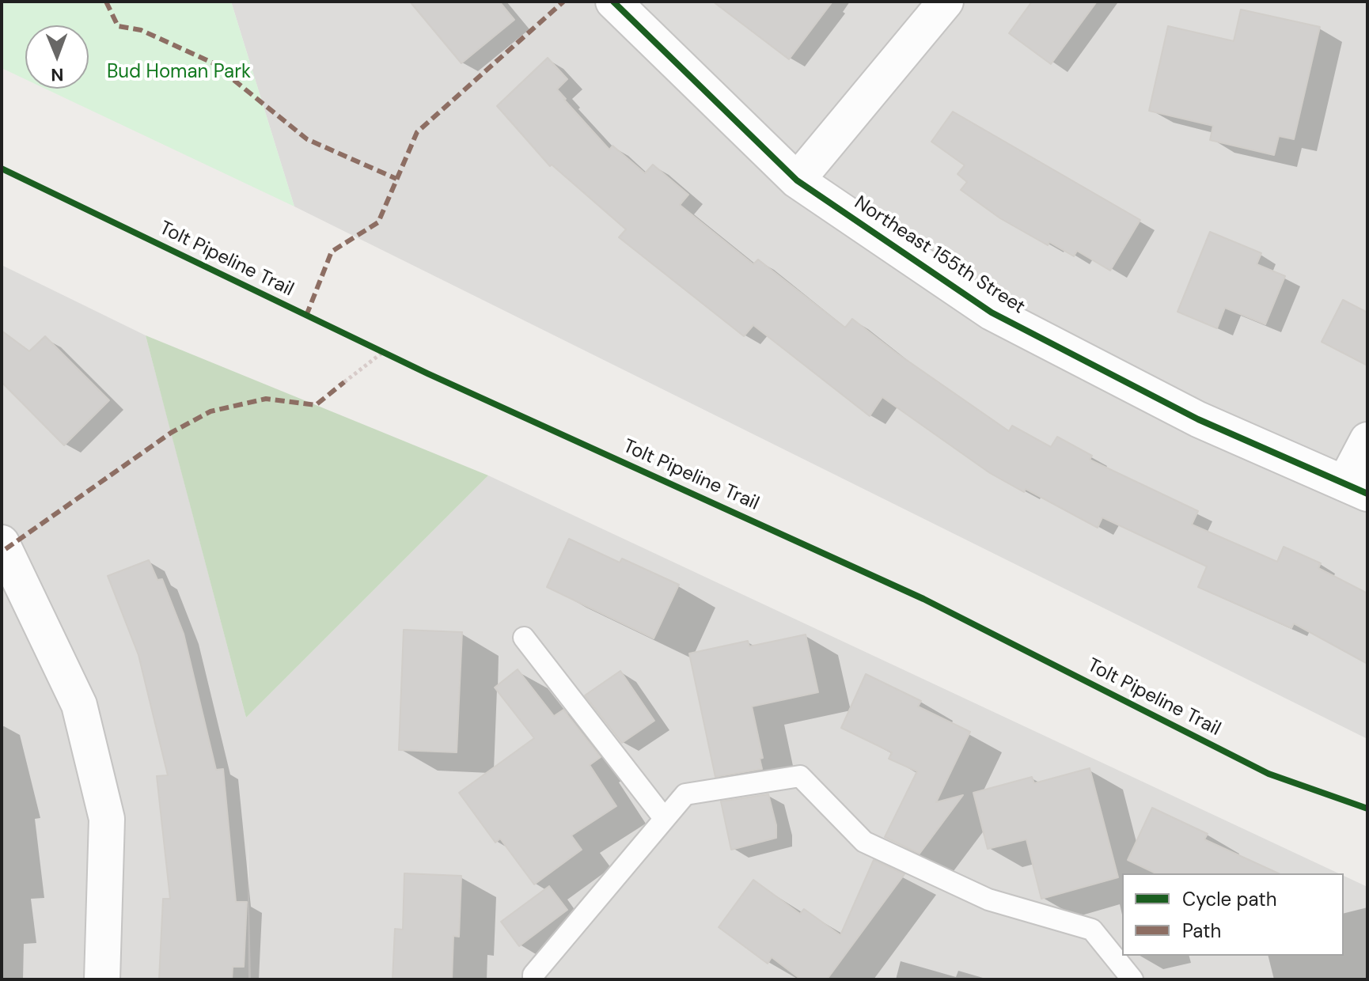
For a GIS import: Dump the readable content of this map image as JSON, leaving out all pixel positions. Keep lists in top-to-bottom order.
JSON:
{
  "streets": {
    "street": ["Northeast 155th Street"],
    "cycle path": ["Tolt Pipeline Trail"]
  },
  "parks": ["Bud Homan Park"],
  "legend": ["Cycle path", "Path"],
  "north": "bottom"
}
